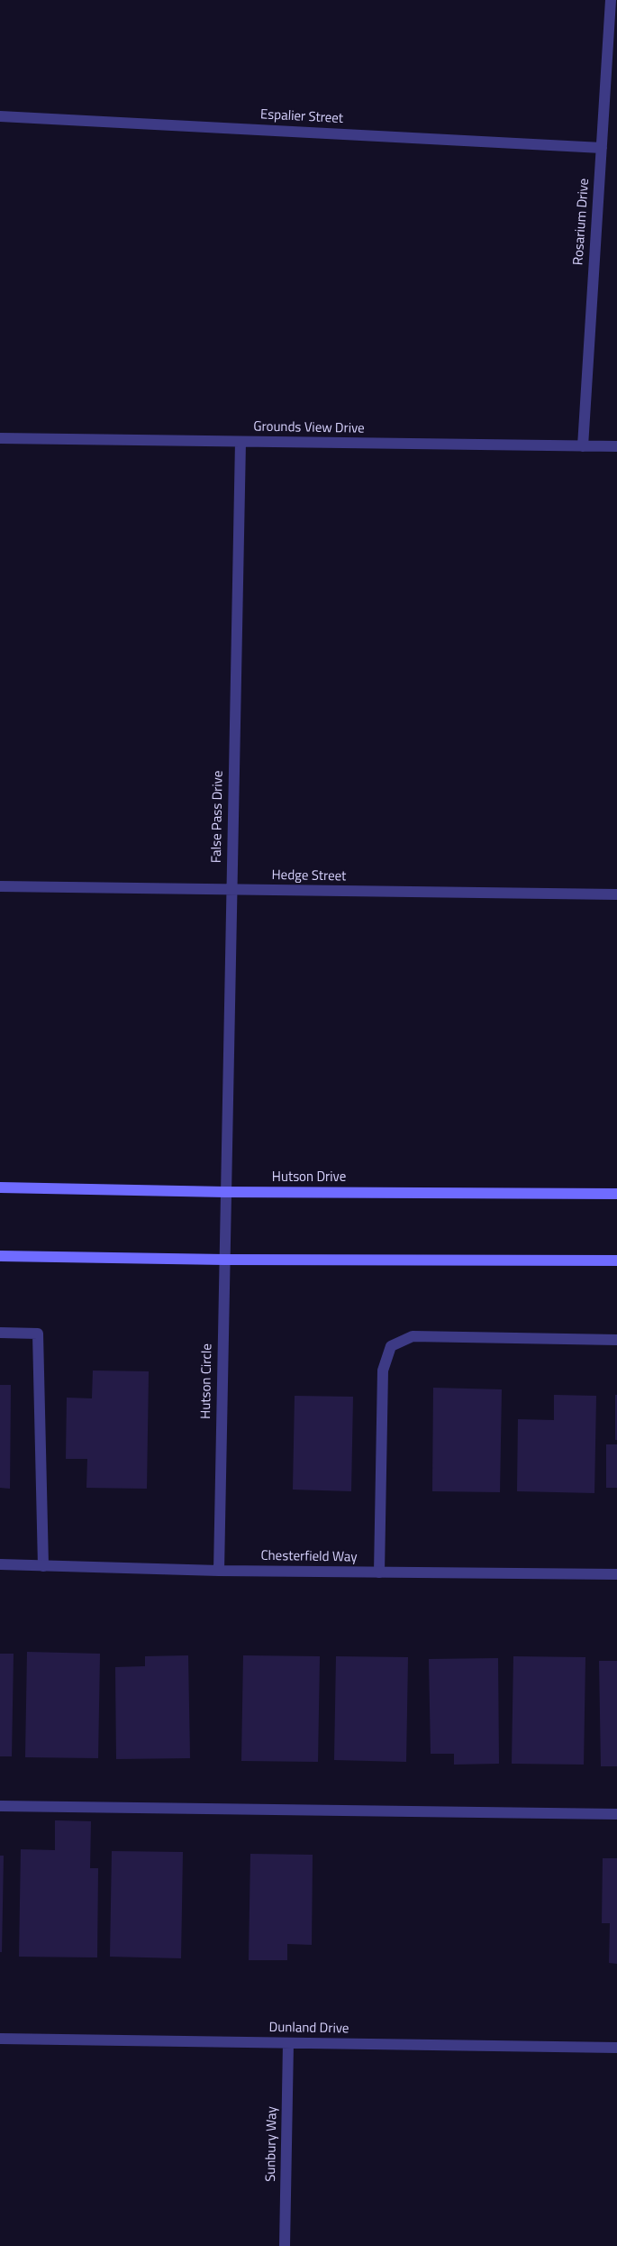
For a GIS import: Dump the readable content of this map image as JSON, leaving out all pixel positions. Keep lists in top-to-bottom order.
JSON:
{
  "streets": {
    "street": [
      "Espalier Street",
      "Rosarium Drive",
      "Grounds View Drive",
      "False Pass Drive",
      "Hedge Street",
      "Hutson Drive",
      "Hutson Circle",
      "Chesterfield Way",
      "Dunland Drive",
      "Sunbury Way"
    ]
  },
  "crossings": [
    ["Espalier Street", "Rosarium Drive"],
    ["Rosarium Drive", "Grounds View Drive"],
    ["Grounds View Drive", "False Pass Drive"],
    ["False Pass Drive", "Hedge Street"],
    ["False Pass Drive", "Hutson Drive"],
    ["False Pass Drive", "Hutson Circle"],
    ["Hutson Drive", "Hutson Circle"],
    ["Hutson Circle", "Chesterfield Way"],
    ["Dunland Drive", "Sunbury Way"]
  ]
}
